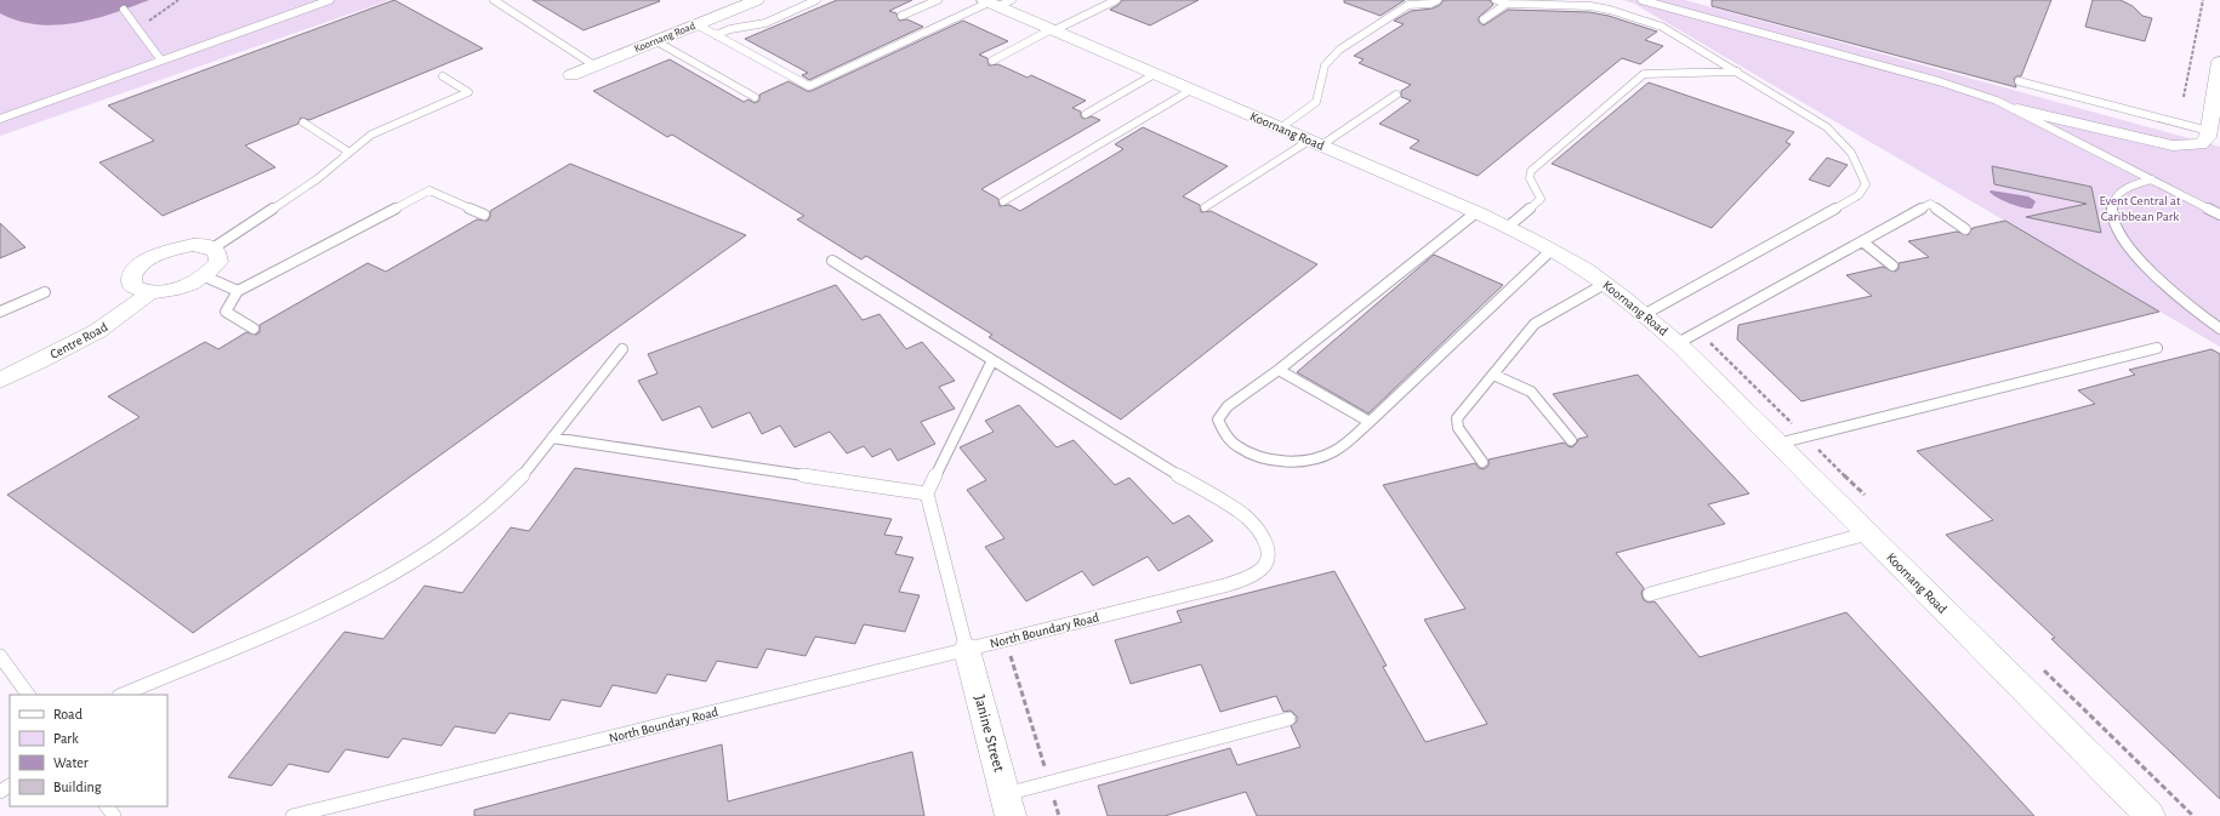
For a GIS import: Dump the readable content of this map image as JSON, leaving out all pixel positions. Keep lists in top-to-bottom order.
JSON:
{
  "streets": {
    "street": ["Koornang Road", "Centre Road", "Janine Street"],
    "lane": ["North Boundary Road"]
  },
  "crossings": [
    ["North Boundary Road", "Janine Street"]
  ],
  "parks": ["Event Central at Caribbean Park"],
  "legend": [
    "Road",
    "Park",
    "Water",
    "Building"
  ]
}
